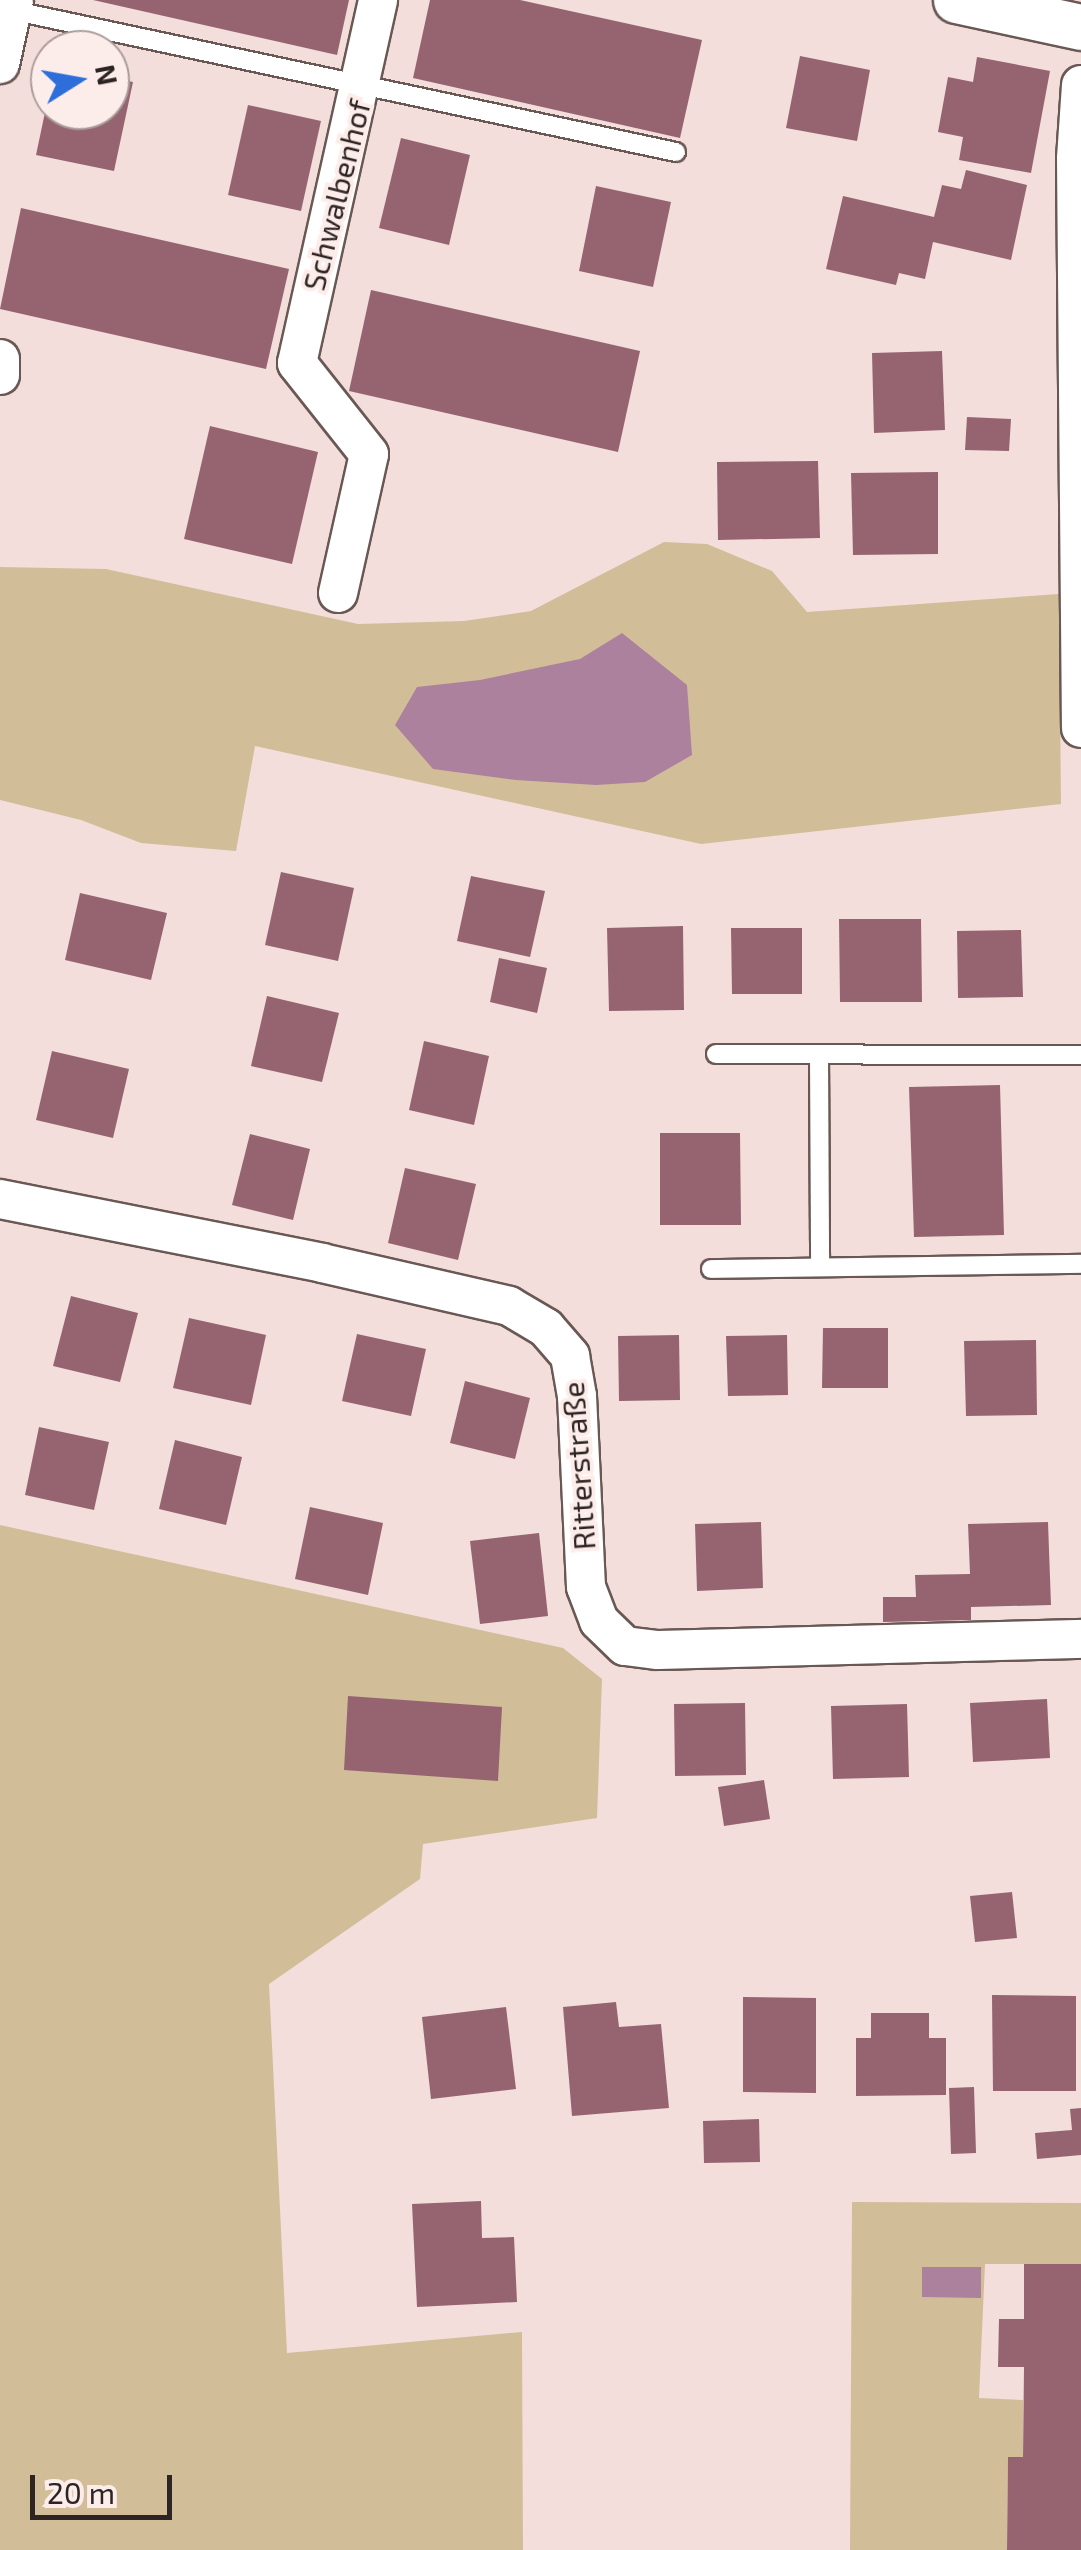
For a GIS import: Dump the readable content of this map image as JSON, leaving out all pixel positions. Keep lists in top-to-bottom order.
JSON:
{
  "streets": {
    "street": ["Schwalbenhof", "Ritterstraße"]
  },
  "scale_bar": "20 m",
  "north": "right"
}
